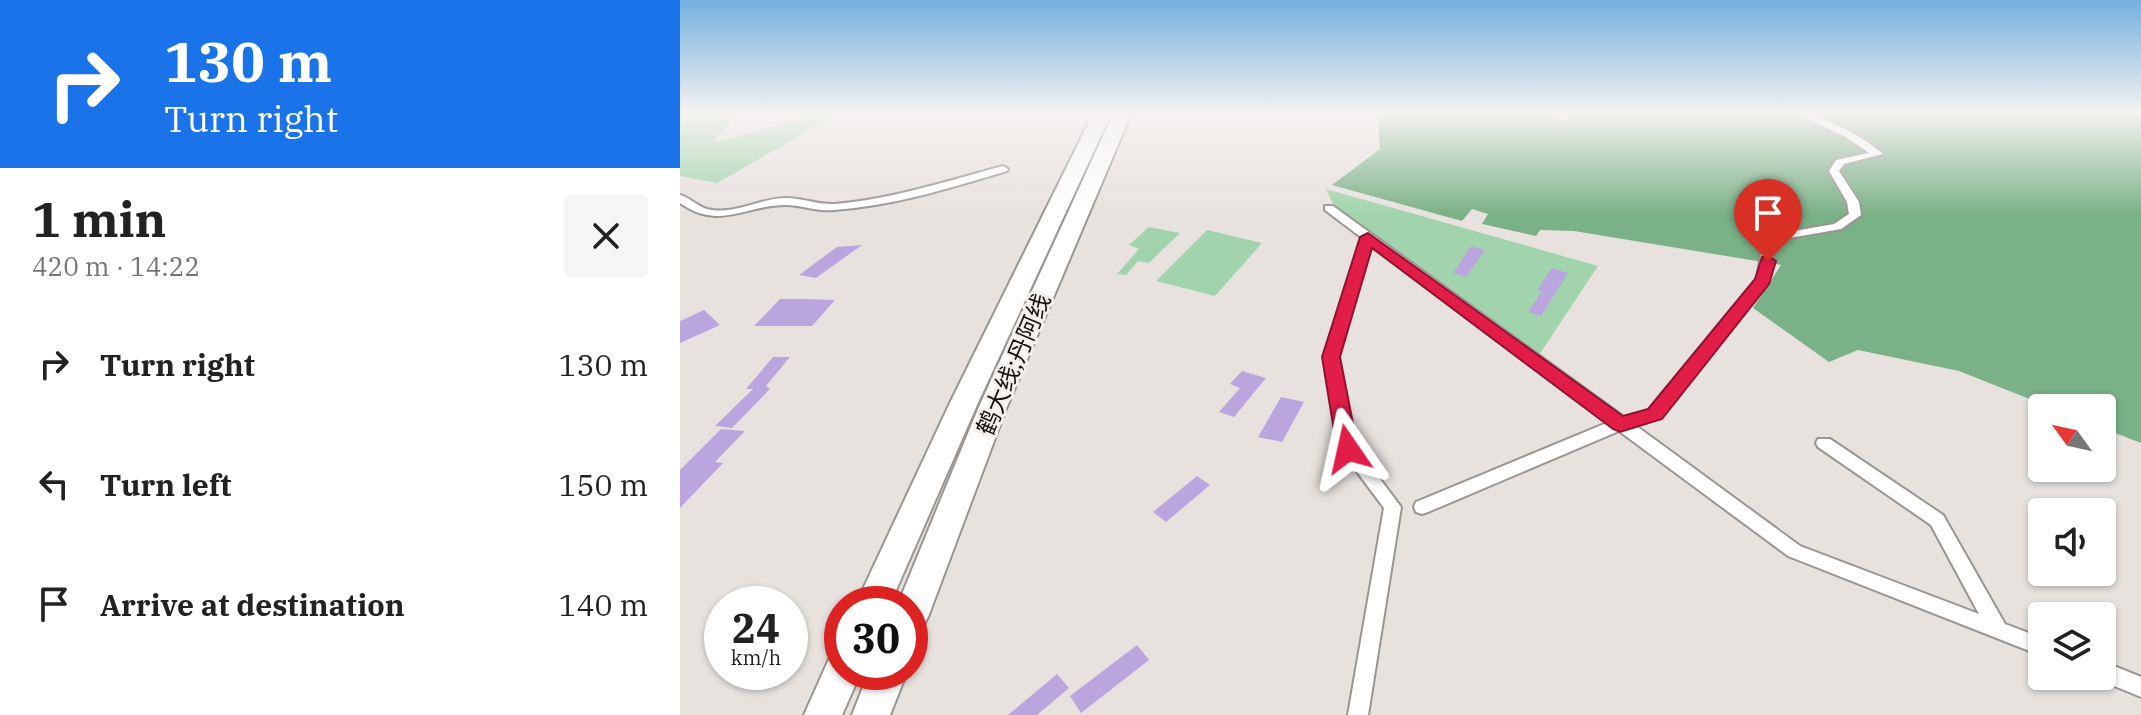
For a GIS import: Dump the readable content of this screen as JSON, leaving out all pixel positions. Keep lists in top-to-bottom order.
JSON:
{
  "streets": {
    "highway": ["鹤大线;丹阿线"]
  },
  "north": "top left",
  "page": {
    "turn": ["130 m", "Turn right"],
    "heading": ["1 min", "420 m · 14:22"],
    "list": [
      {
        "name": "Turn right",
        "value": "130 m"
      },
      {
        "name": "Turn left",
        "value": "150 m"
      },
      {
        "name": "Arrive at destination",
        "value": "140 m"
      }
    ],
    "speed": "24 km/h",
    "limit": "30"
  }
}
